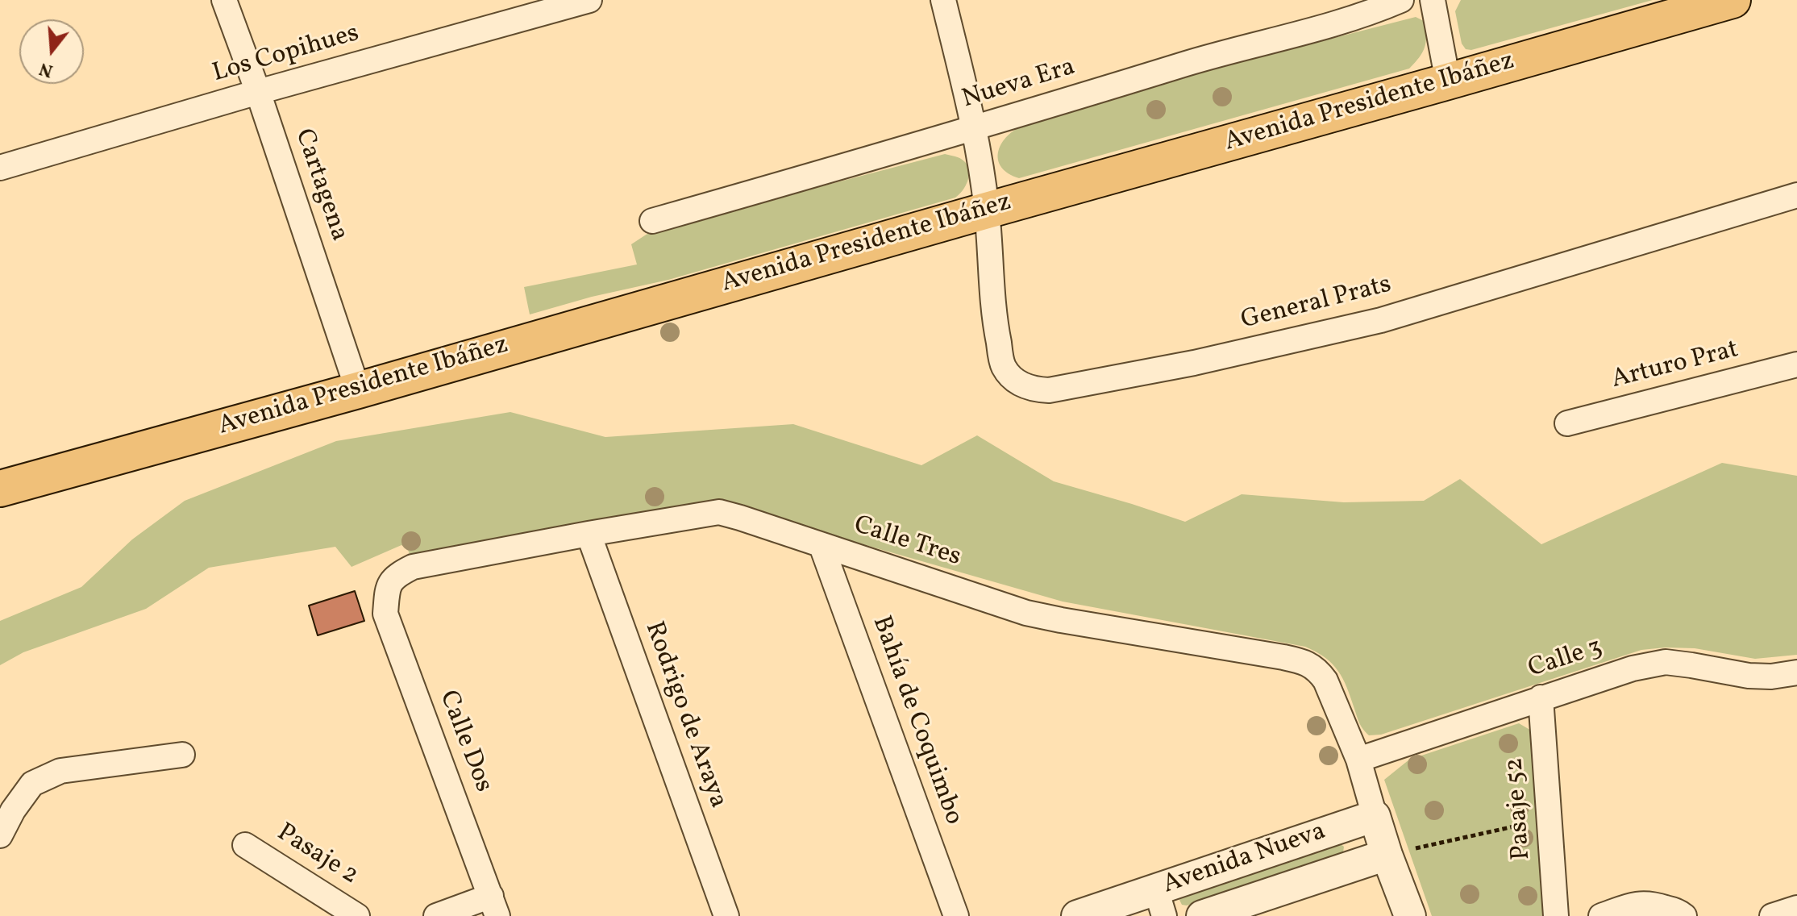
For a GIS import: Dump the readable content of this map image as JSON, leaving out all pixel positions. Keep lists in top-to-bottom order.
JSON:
{
  "streets": {
    "main road": ["Avenida Presidente Ibáñez"],
    "street": [
      "Los Copihues",
      "Nueva Era",
      "Cartagena",
      "General Prats",
      "Arturo Prat",
      "Calle Tres",
      "Calle 3",
      "Rodrigo de Araya",
      "Bahía de Coquimbo",
      "Calle Dos",
      "Pasaje 52",
      "Pasaje 2",
      "Avenida Nueva"
    ]
  },
  "crossings": [
    ["Los Copihues", "Cartagena"],
    ["Nueva Era", "General Prats"],
    ["Avenida Presidente Ibáñez", "Cartagena"],
    ["Avenida Presidente Ibáñez", "General Prats"],
    ["Calle Tres", "Calle 3"],
    ["Calle Tres", "Rodrigo de Araya"],
    ["Calle Tres", "Bahía de Coquimbo"],
    ["Calle Tres", "Calle Dos"],
    ["Calle Tres", "Avenida Nueva"],
    ["Calle 3", "Pasaje 52"]
  ],
  "north": "bottom"
}
